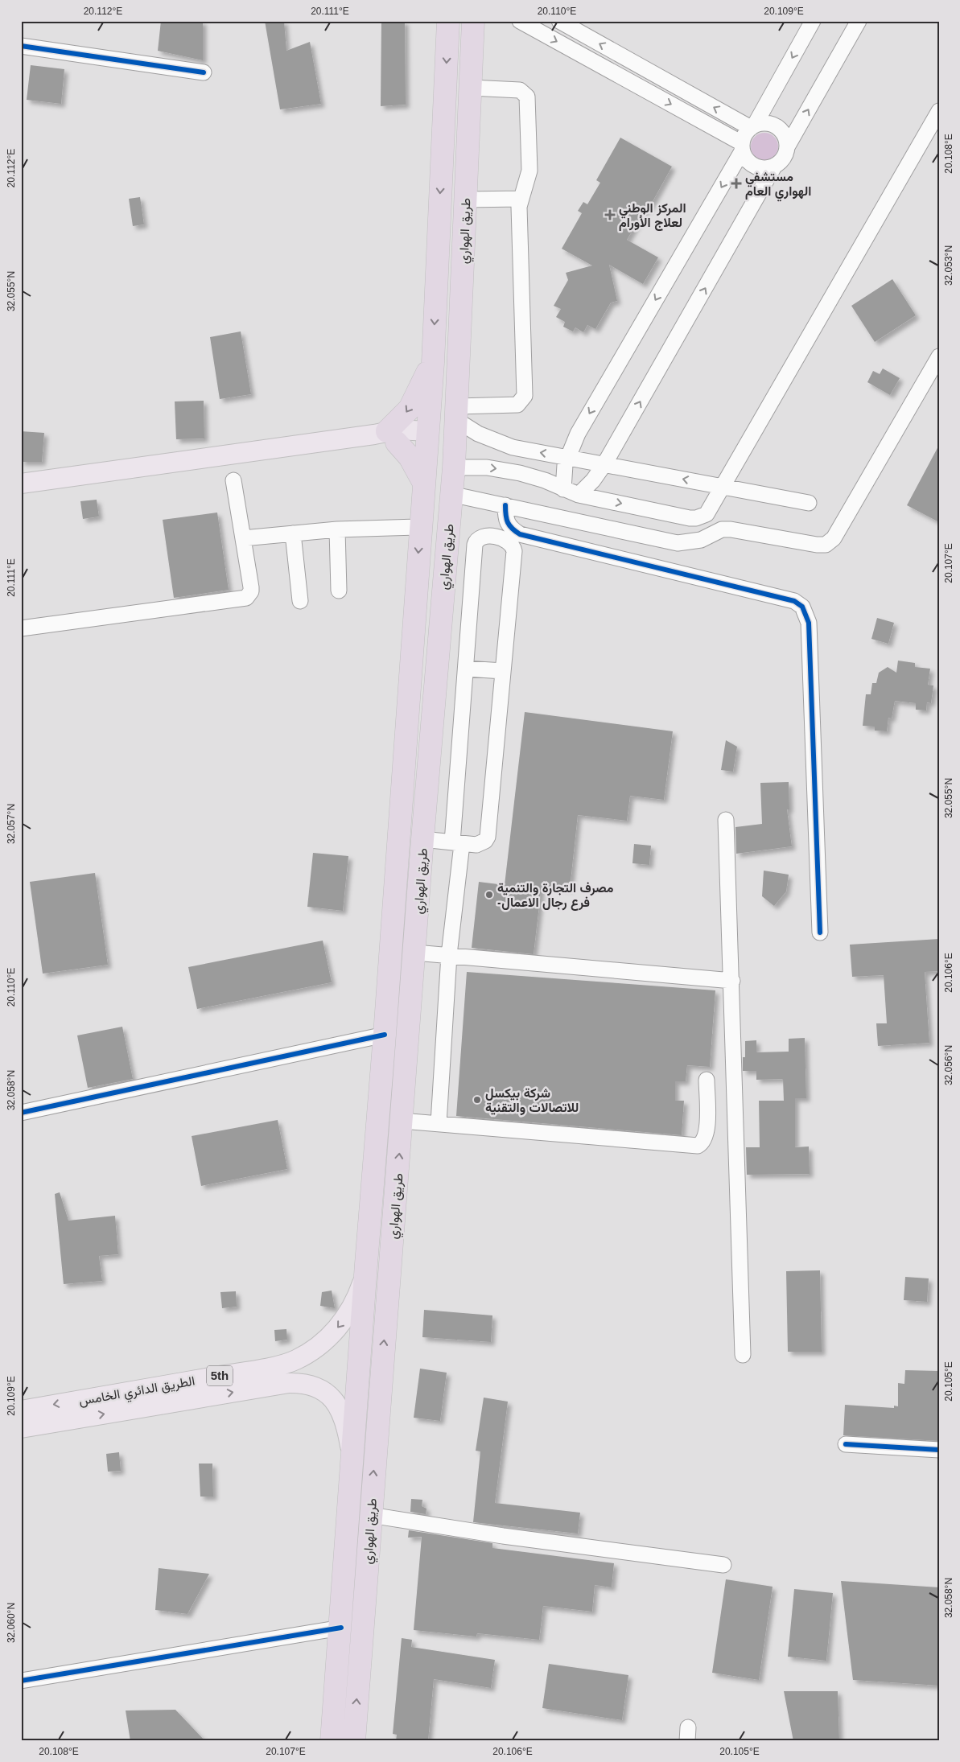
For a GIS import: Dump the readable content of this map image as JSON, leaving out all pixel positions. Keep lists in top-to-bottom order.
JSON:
{
  "streets": {
    "highway": ["طريق الهواري"],
    "main road": ["5th", "الطريق الدائري الخامس"]
  },
  "crossings": [
    ["طريق الهواري", "الطريق الدائري الخامس"]
  ],
  "places": {
    "health": ["مستشفي الهواري العام", "المركز الوطني لعلاج الأورام"],
    "other": ["مصرف التجارة والتنمية -فرع رجال الاعمال", "شركة بيكسل للاتصالات والتقنية"]
  },
  "coordinates": [
    "20.112°E",
    "20.111°E",
    "20.110°E",
    "20.109°E",
    "20.108°E",
    "32.053°N",
    "32.055°N",
    "20.107°E",
    "32.057°N",
    "20.106°E",
    "32.056°N",
    "32.058°N",
    "20.105°E",
    "32.060°N"
  ]
}
